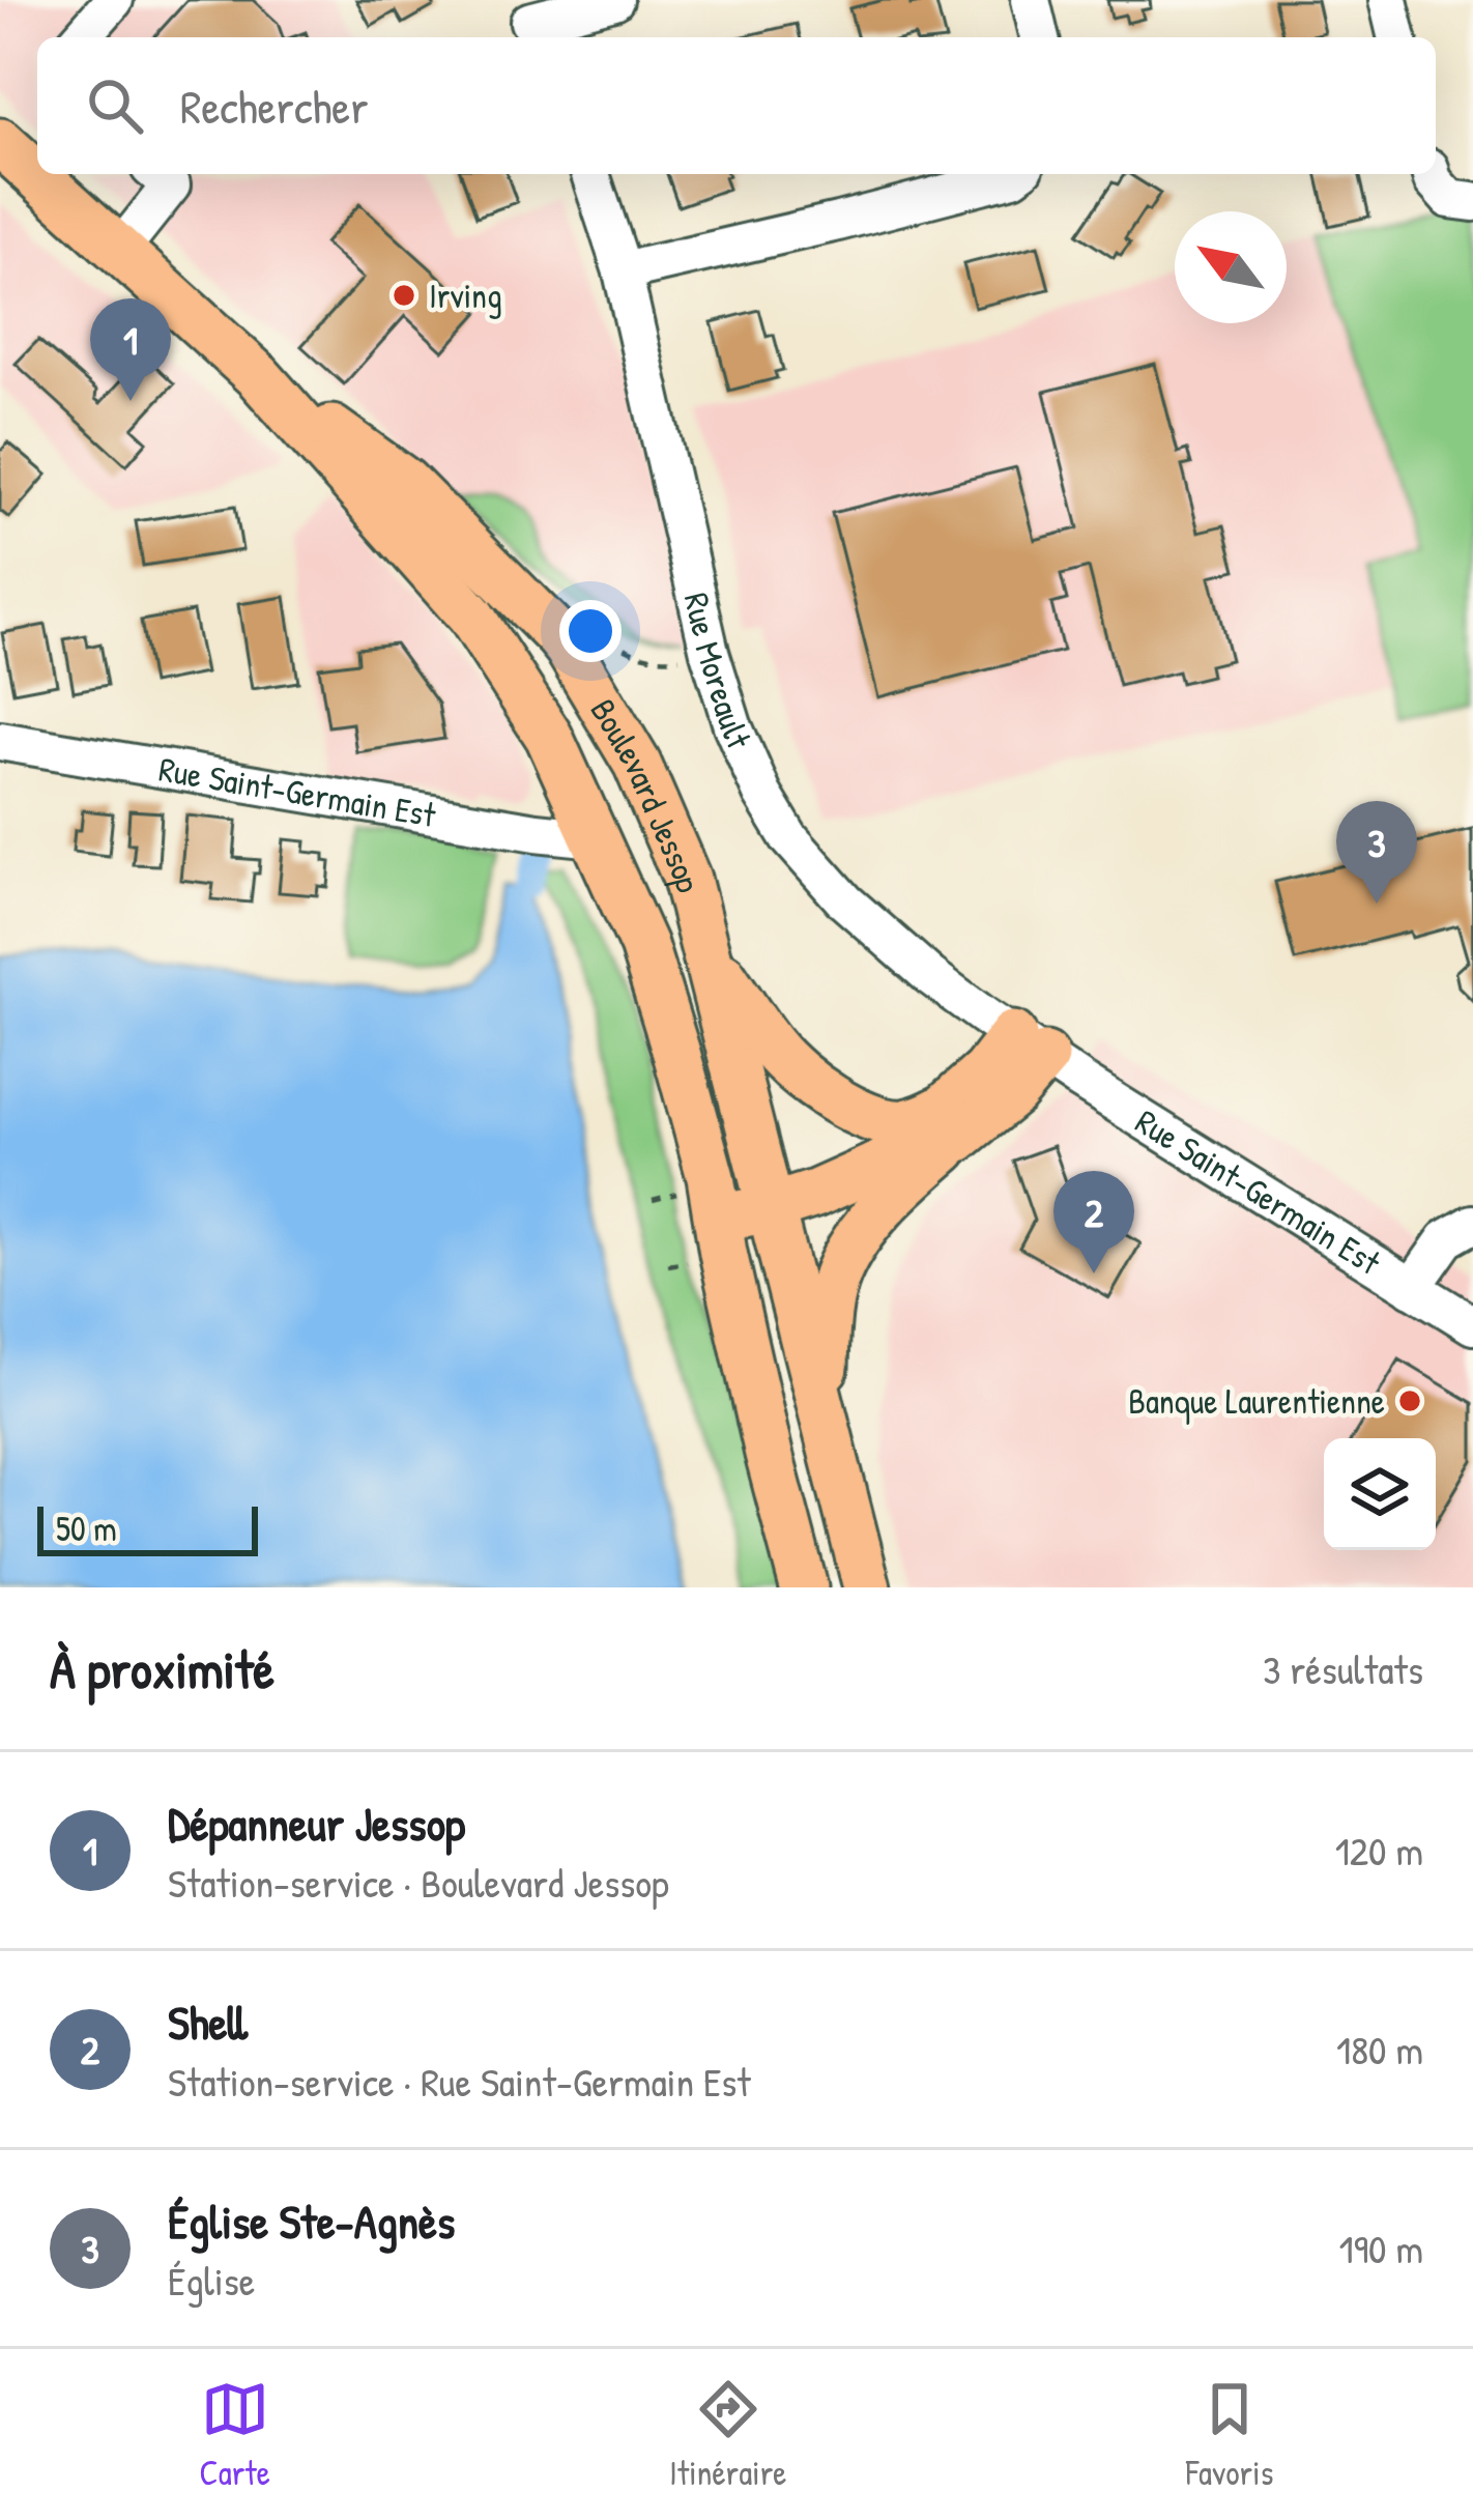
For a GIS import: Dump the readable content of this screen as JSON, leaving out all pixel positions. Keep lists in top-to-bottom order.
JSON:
{
  "streets": {
    "main road": ["Boulevard Jessop"],
    "street": ["Rue Moreault", "Rue Saint-Germain Est"]
  },
  "crossings": [
    ["Rue Moreault", "Rue Saint-Germain Est"],
    ["Rue Saint-Germain Est", "Boulevard Jessop"]
  ],
  "places": ["Irving", "Banque Laurentienne"],
  "scale_bar": "50 m",
  "north": "top left",
  "page": {
    "search": "Rechercher",
    "pins": ["1", "3", "2"],
    "scale": "50 m",
    "heading": ["À proximité", "3 résultats"],
    "list": [
      {
        "mark": "1",
        "name": "Dépanneur Jessop",
        "note": "Station-service · Boulevard Jessop",
        "value": "120 m"
      },
      {
        "mark": "2",
        "name": "Shell",
        "note": "Station-service · Rue Saint-Germain Est",
        "value": "180 m"
      },
      {
        "mark": "3",
        "name": "Église Ste-Agnès",
        "note": "Église",
        "value": "190 m"
      }
    ],
    "nav": ["Carte", "Itinéraire", "Favoris"]
  }
}
